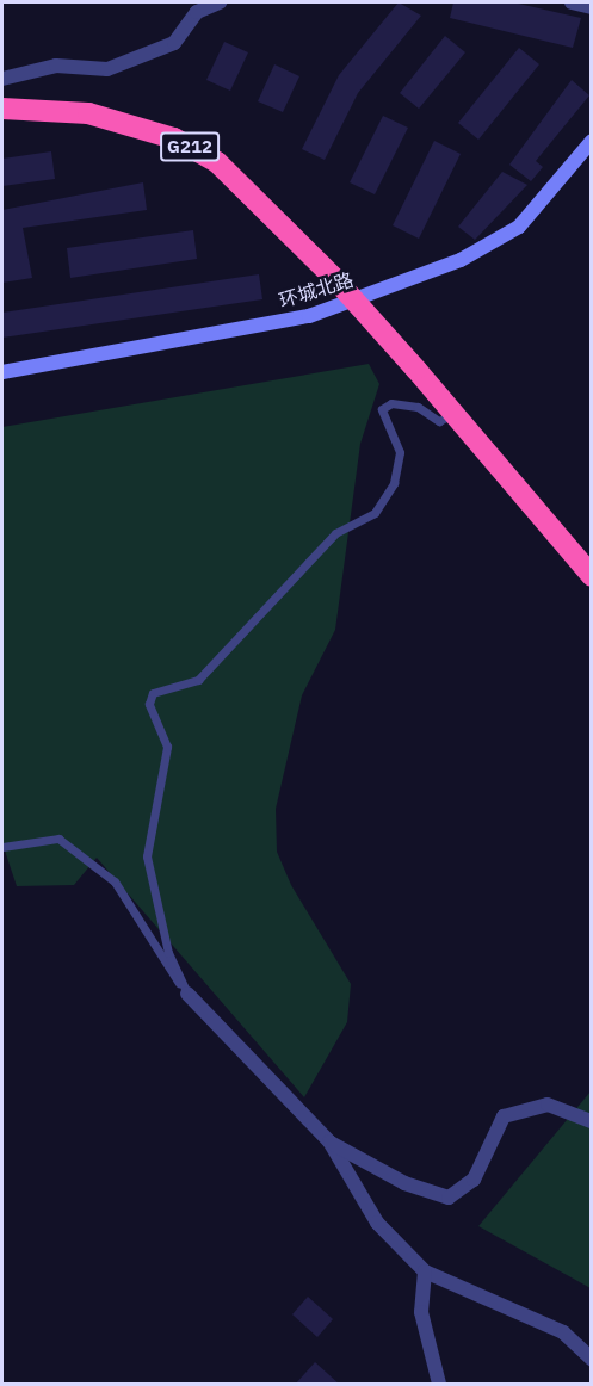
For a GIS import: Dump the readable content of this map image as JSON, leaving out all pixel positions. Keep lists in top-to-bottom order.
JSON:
{
  "streets": {
    "highway": ["G212"],
    "street": ["环城北路"]
  }
}
